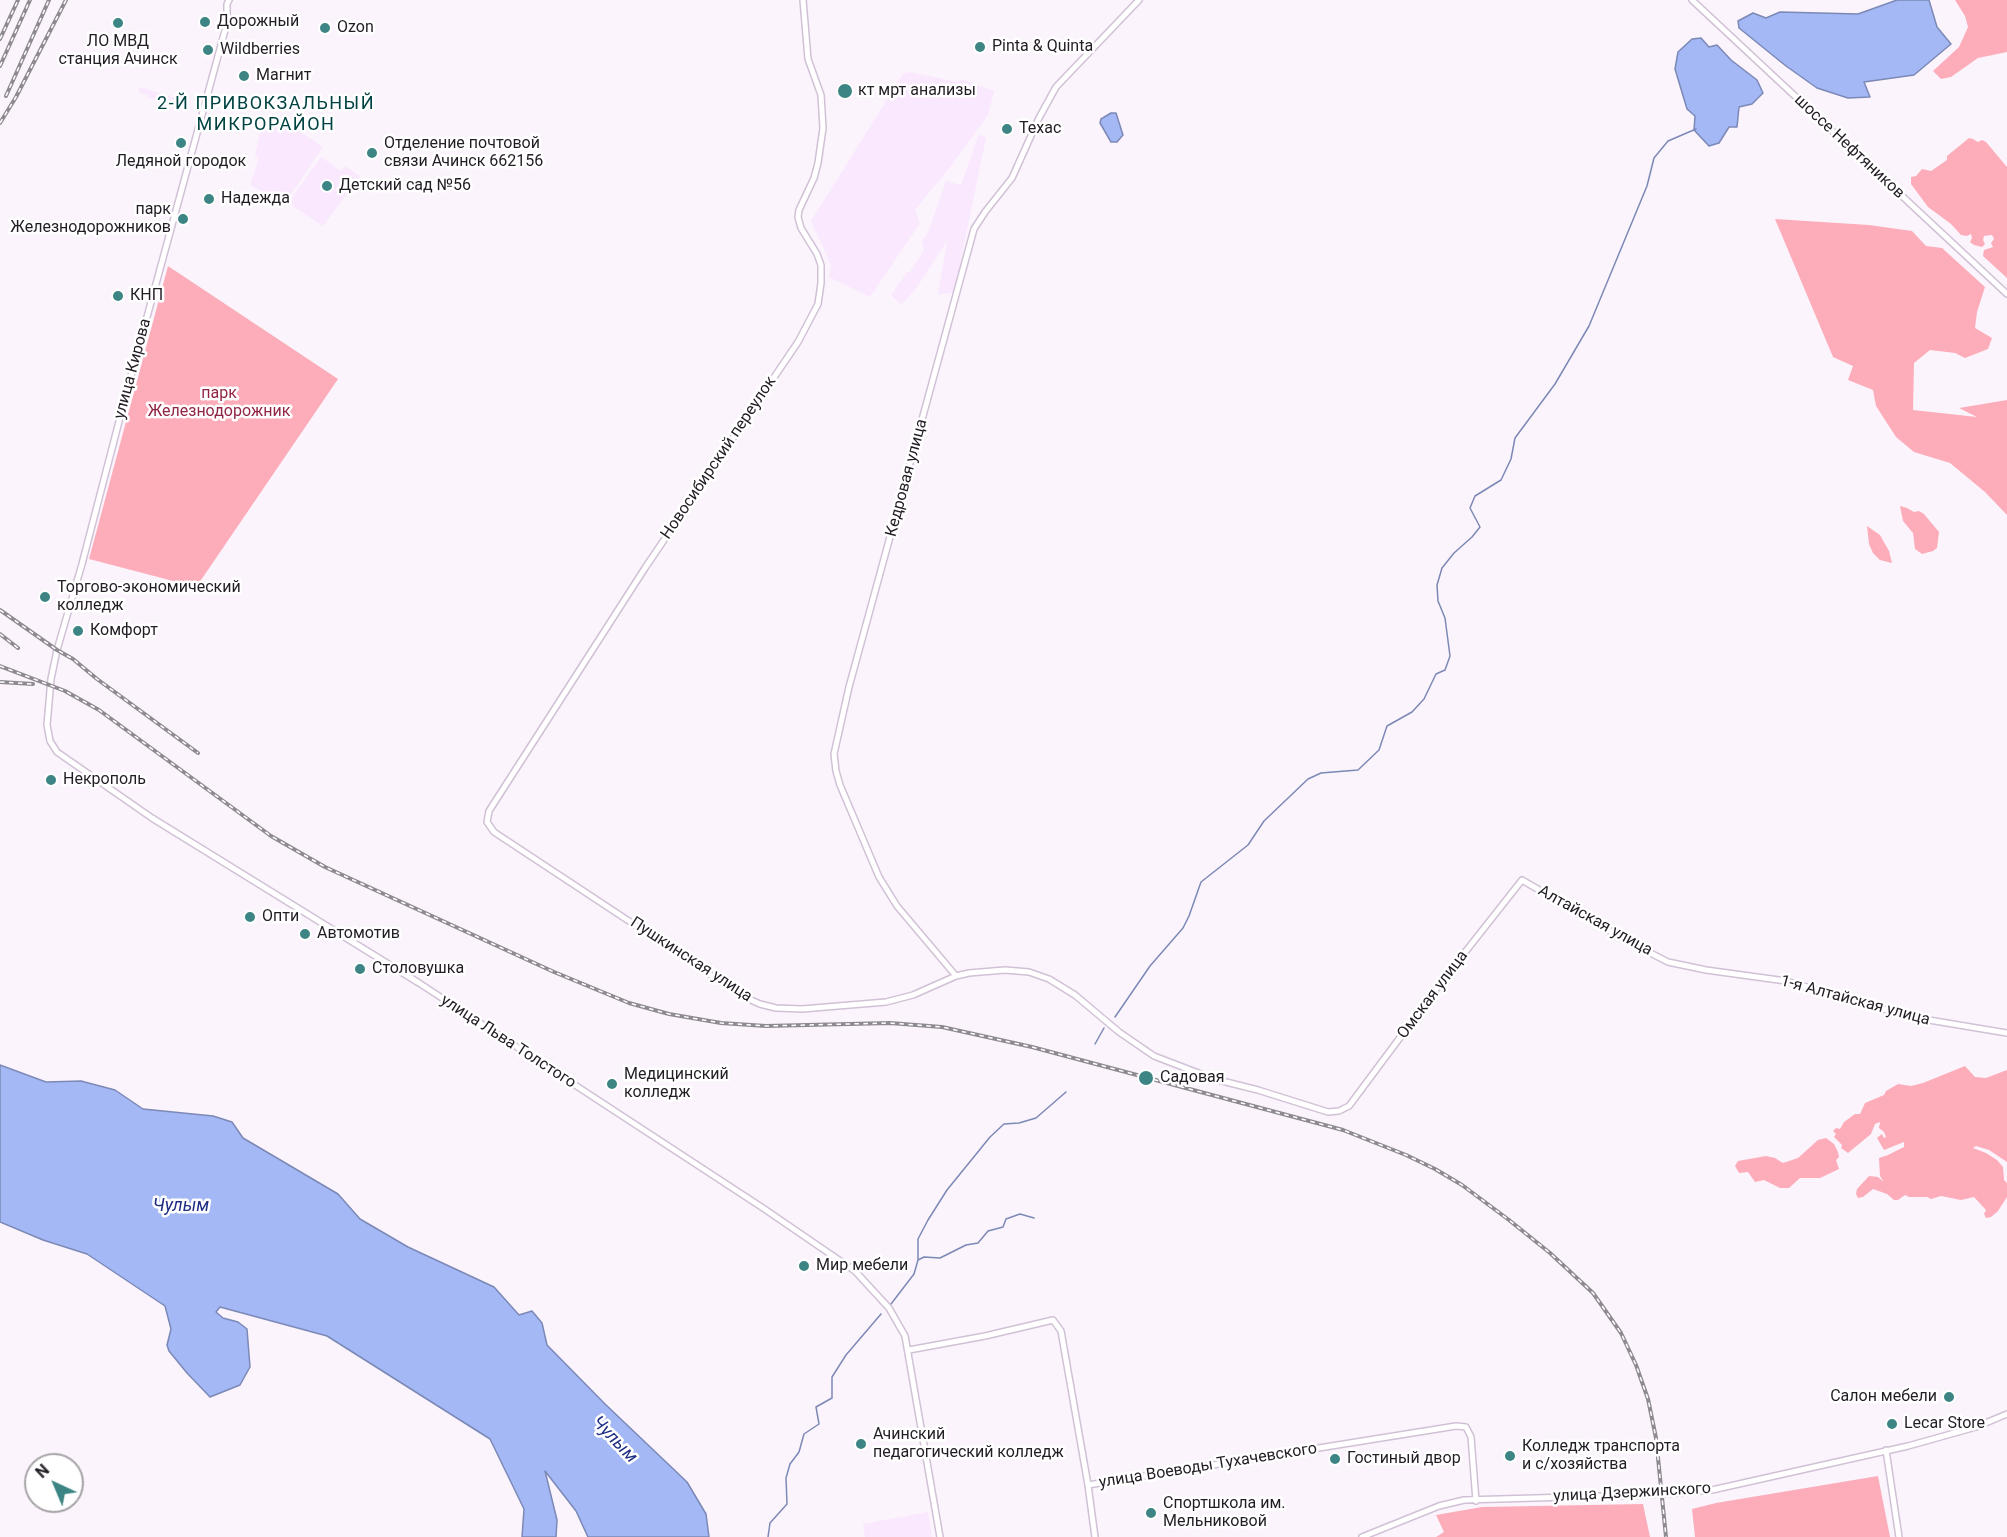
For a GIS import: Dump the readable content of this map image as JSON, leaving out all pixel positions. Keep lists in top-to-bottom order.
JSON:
{
  "streets": {
    "main road": [
      "шоссе Нефтяников",
      "улица Кирова",
      "Новосибирский переулок",
      "Кедровая улица",
      "Алтайская улица",
      "Пушкинская улица",
      "Омская улица",
      "1-я Алтайская улица",
      "улица Льва Толстого",
      "улица Воеводы Тухачевского",
      "улица Дзержинского"
    ]
  },
  "crossings": [
    ["улица Кирова", "улица Льва Толстого"],
    ["Новосибирский переулок", "Пушкинская улица"],
    ["Кедровая улица", "Пушкинская улица"],
    ["Алтайская улица", "Омская улица"],
    ["Алтайская улица", "1-я Алтайская улица"],
    ["Пушкинская улица", "Омская улица"],
    ["улица Воеводы Тухачевского", "улица Дзержинского"]
  ],
  "districts": ["2-Й ПРИВОКЗАЛЬНЫЙ МИКРОРАЙОН"],
  "water": ["Чулым"],
  "parks": ["парк Железнодорожник"],
  "places": [
    "Дорожный",
    "ЛО МВД станция Ачинск",
    "Ozon",
    "Pinta & Quinta",
    "Wildberries",
    "Магнит",
    "кт мрт анализы",
    "Техас",
    "Ледяной городок",
    "Отделение почтовой связи Ачинск 662156",
    "Детский сад №56",
    "Надежда",
    "парк Железнодорожников",
    "КНП",
    "Торгово-экономический колледж",
    "Комфорт",
    "Некрополь",
    "Опти",
    "Автомотив",
    "Столовушка",
    "Садовая",
    "Медицинский колледж",
    "Мир мебели",
    "Салон мебели",
    "Lecar Store",
    "Ачинский педагогический колледж",
    "Колледж транспорта и с/хозяйства",
    "Гостиный двор",
    "Спортшкола им. Мельниковой"
  ],
  "north": "top left"
}
